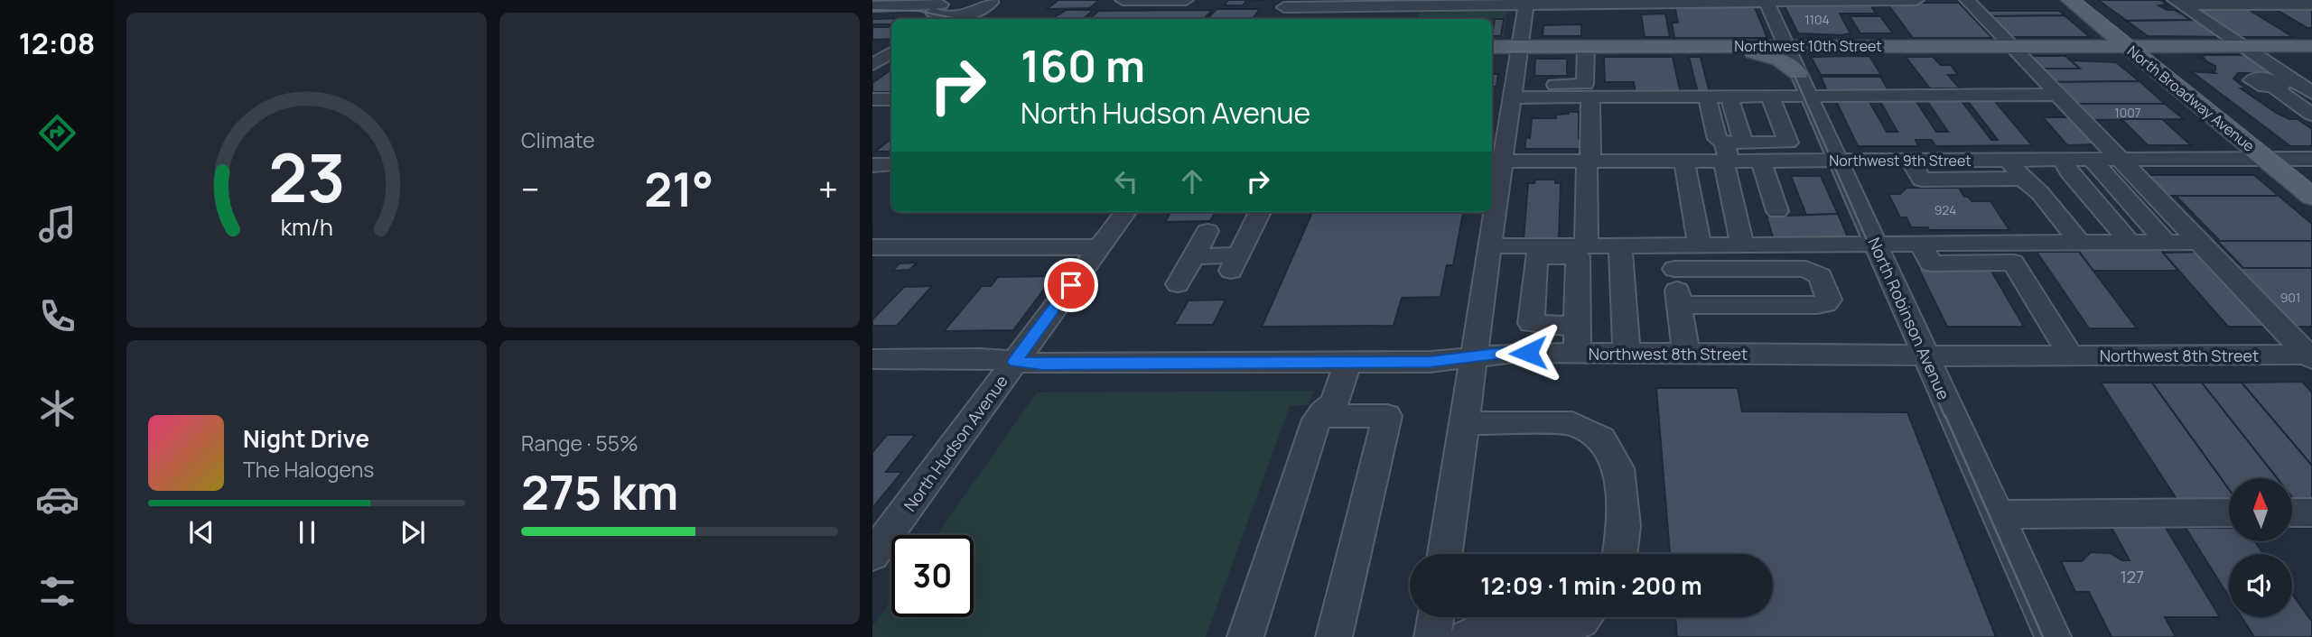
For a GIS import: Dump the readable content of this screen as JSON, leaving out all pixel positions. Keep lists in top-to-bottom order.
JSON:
{
  "streets": {
    "main road": ["Northwest 10th Street", "North Broadway Avenue"],
    "street": [
      "Northwest 9th Street",
      "North Robinson Avenue",
      "Northwest 8th Street",
      "North Hudson Avenue"
    ]
  },
  "crossings": [
    ["Northwest 10th Street", "North Broadway Avenue"],
    ["Northwest 10th Street", "North Robinson Avenue"],
    ["North Broadway Avenue", "Northwest 9th Street"],
    ["Northwest 9th Street", "North Robinson Avenue"],
    ["North Robinson Avenue", "Northwest 8th Street"],
    ["Northwest 8th Street", "North Hudson Avenue"]
  ],
  "house_numbers": [
    "1104",
    "1007",
    "924",
    "901",
    "127"
  ],
  "north": "top",
  "page": {
    "tabs": "12:08",
    "tile": [
      "Climate",
      ["Range · 55%", "275 km"]
    ],
    "turn": ["160 m", "North Hudson Avenue"],
    "heat": ["−", "21°", "+"],
    "song": ["Night Drive", "The Halogens"],
    "limit": "30",
    "trip": "12:09 · 1 min · 200 m",
    "gauge": ["23", "km/h"]
  }
}
